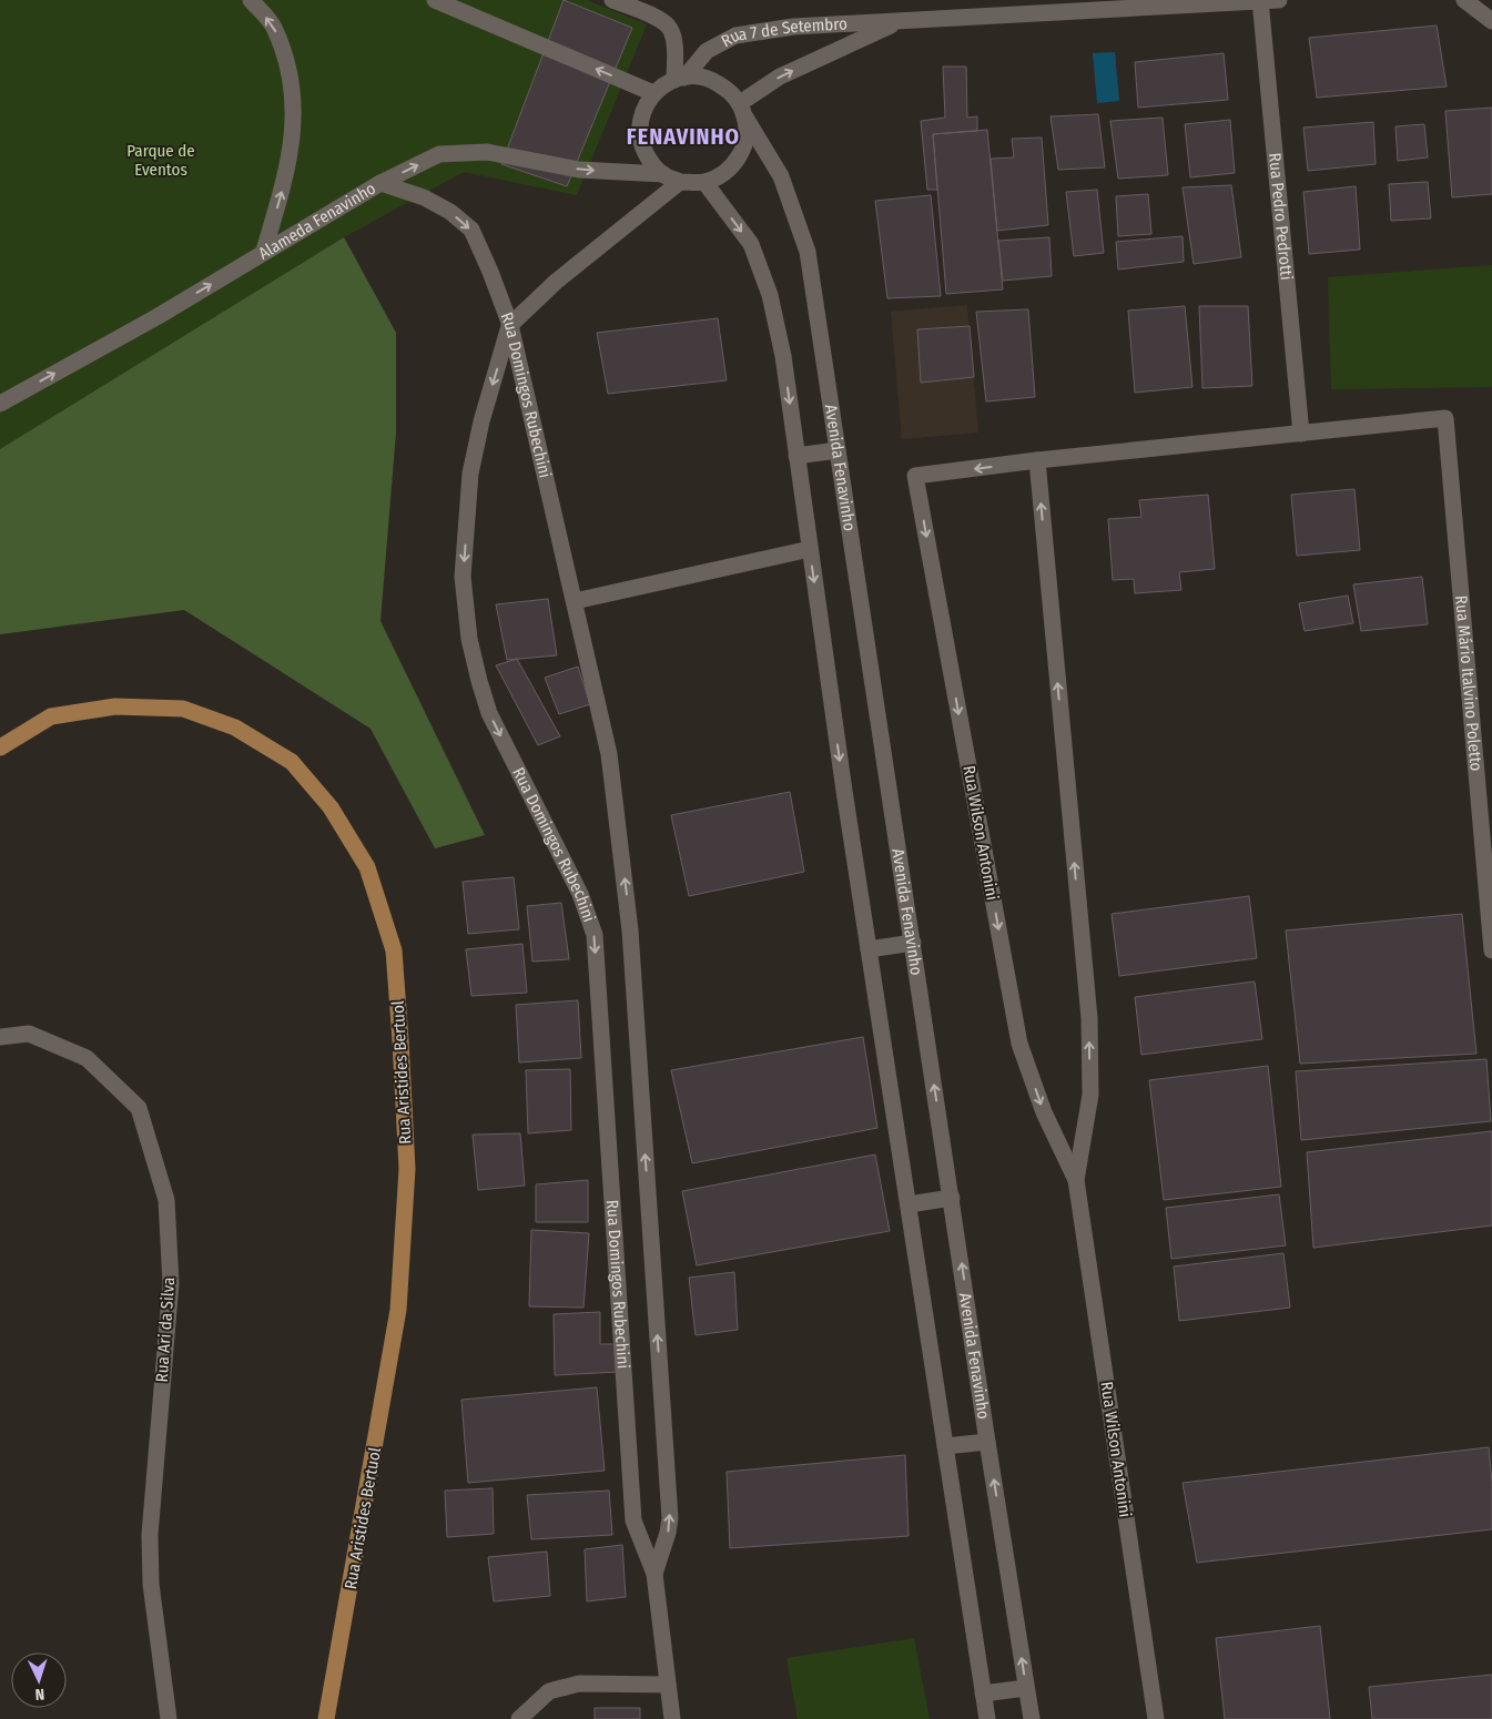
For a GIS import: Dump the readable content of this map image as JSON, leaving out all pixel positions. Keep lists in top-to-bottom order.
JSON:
{
  "streets": {
    "main road": ["Rua Aristides Bertuol"],
    "street": [
      "Rua 7 de Setembro",
      "Rua Pedro Pedrotti",
      "Alameda Fenavinho",
      "Rua Domingos Rubechini",
      "Avenida Fenavinho",
      "Rua Mário Italvino Poletto",
      "Rua Wilson Antonini",
      "Rua Ari da Silva"
    ]
  },
  "crossings": [
    ["Rua 7 de Setembro", "Rua Pedro Pedrotti"],
    ["Rua 7 de Setembro", "Alameda Fenavinho"],
    ["Rua 7 de Setembro", "Avenida Fenavinho"],
    ["Rua Pedro Pedrotti", "Rua Mário Italvino Poletto"],
    ["Alameda Fenavinho", "Avenida Fenavinho"]
  ],
  "districts": ["FENAVINHO"],
  "parks": ["Parque de Eventos"],
  "north": "bottom"
}
